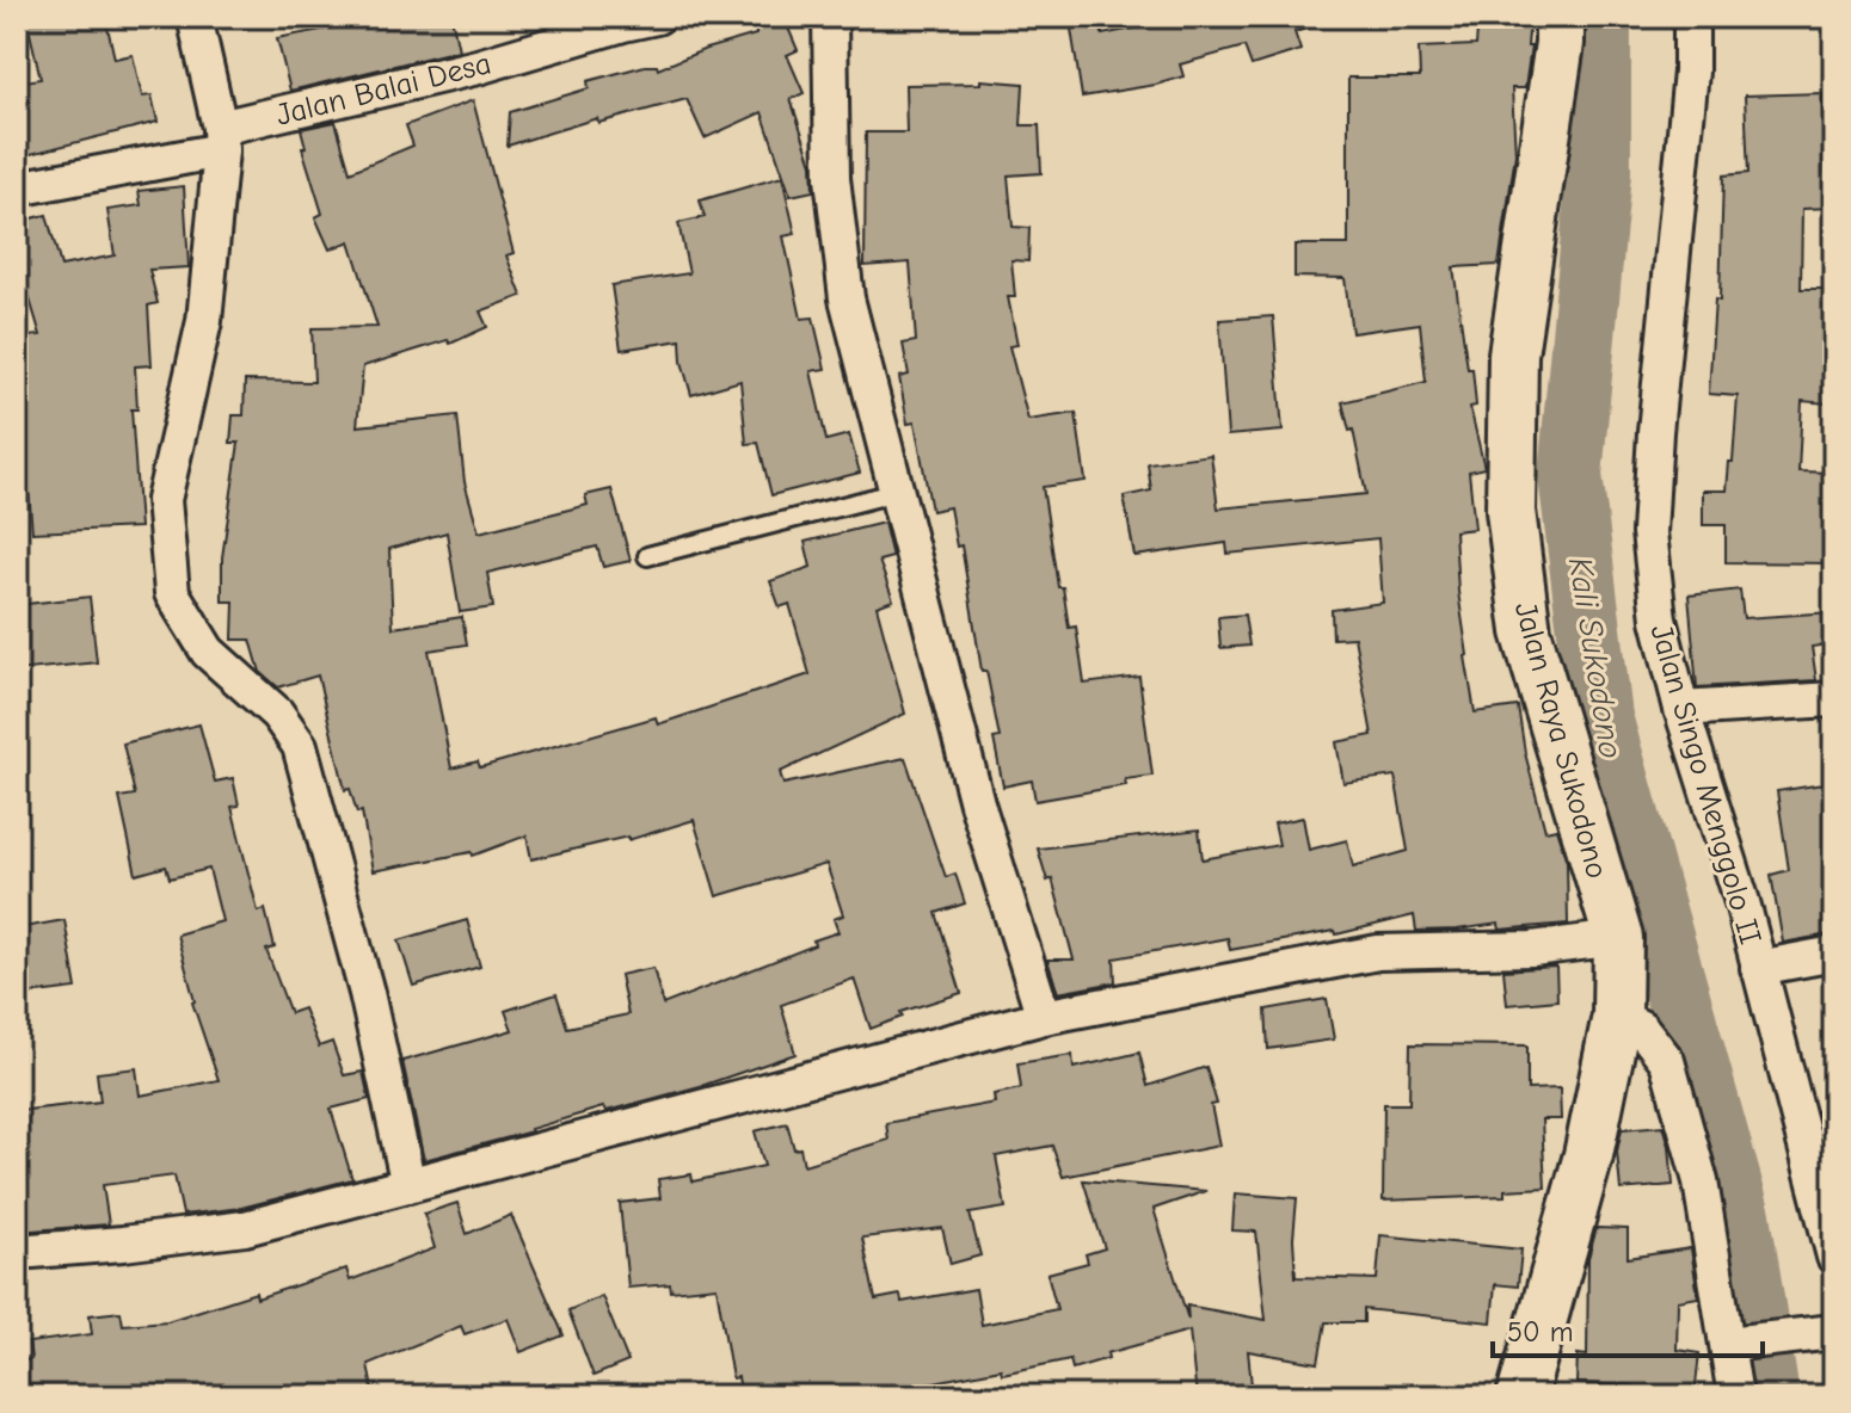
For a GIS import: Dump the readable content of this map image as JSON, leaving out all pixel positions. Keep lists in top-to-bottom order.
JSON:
{
  "streets": {
    "main road": ["Jalan Raya Sukodono"],
    "street": ["Jalan Balai Desa", "Jalan Singo Menggolo II"]
  },
  "water": ["Kali Sukodono"],
  "scale_bar": "50 m"
}
